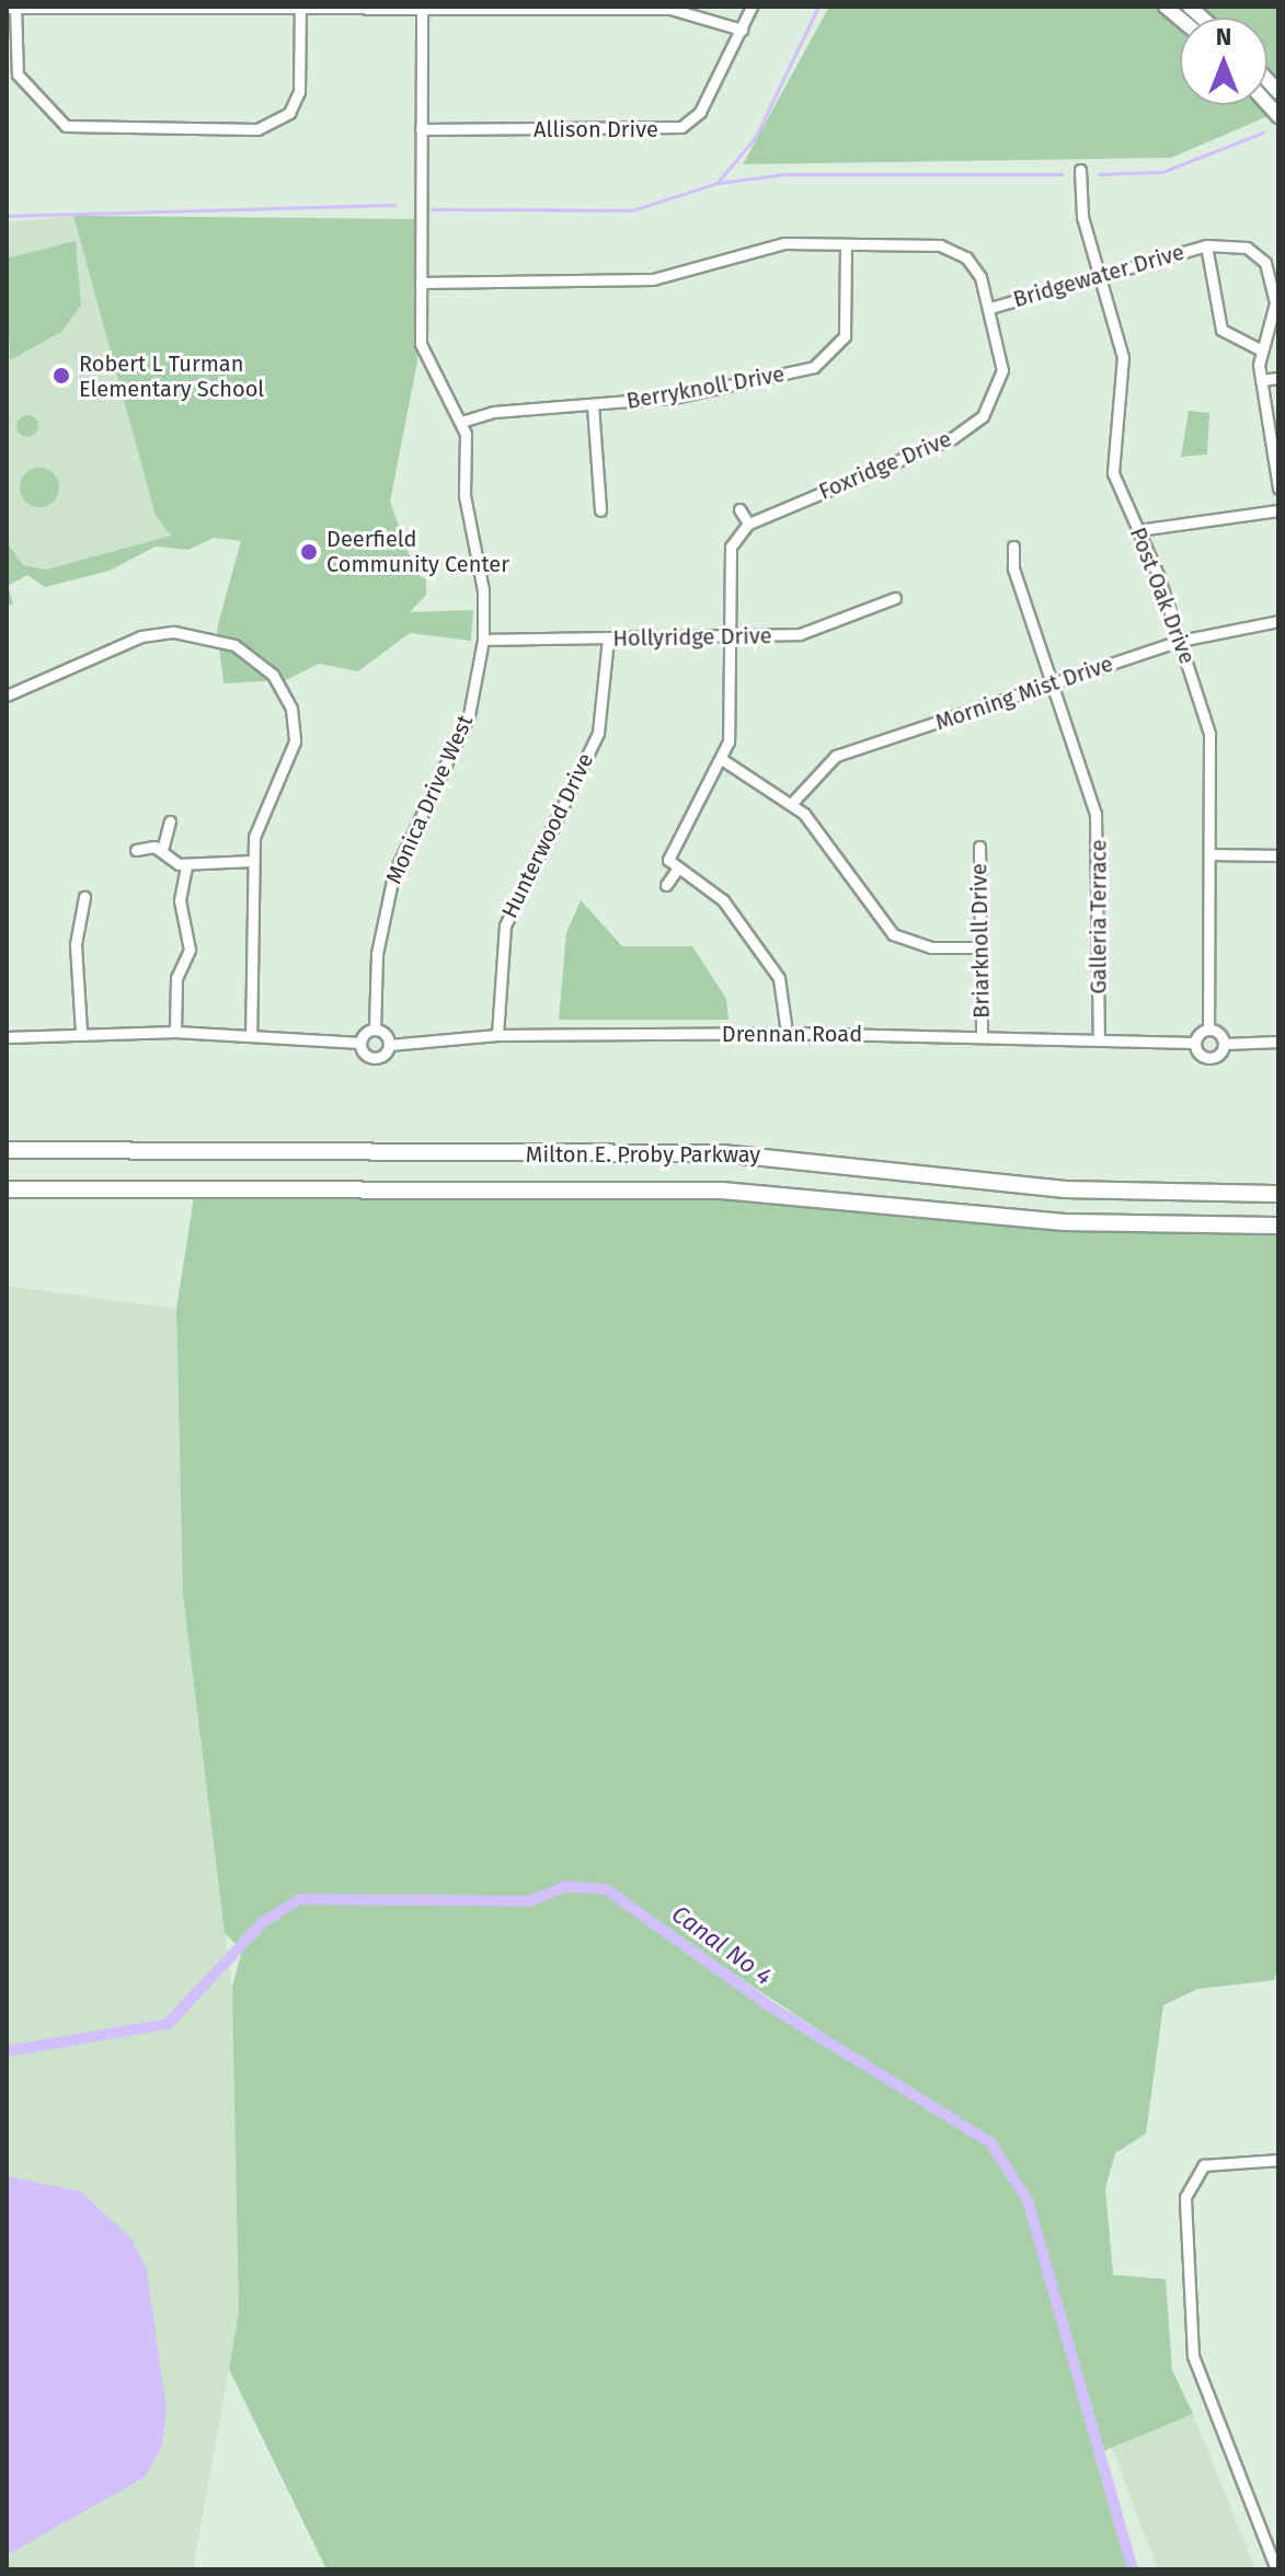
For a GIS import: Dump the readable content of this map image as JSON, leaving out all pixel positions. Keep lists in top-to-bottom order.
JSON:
{
  "streets": {
    "highway": ["Milton E. Proby Parkway"],
    "street": [
      "Allison Drive",
      "Bridgewater Drive",
      "Berryknoll Drive",
      "Foxridge Drive",
      "Post Oak Drive",
      "Hollyridge Drive",
      "Morning Mist Drive",
      "Monica Drive West",
      "Hunterwood Drive",
      "Galleria Terrace",
      "Briarknoll Drive",
      "Drennan Road"
    ]
  },
  "crossings": [
    ["Allison Drive", "Monica Drive West"],
    ["Bridgewater Drive", "Foxridge Drive"],
    ["Bridgewater Drive", "Post Oak Drive"],
    ["Berryknoll Drive", "Foxridge Drive"],
    ["Berryknoll Drive", "Monica Drive West"],
    ["Foxridge Drive", "Monica Drive West"],
    ["Post Oak Drive", "Morning Mist Drive"],
    ["Hollyridge Drive", "Monica Drive West"],
    ["Hollyridge Drive", "Hunterwood Drive"],
    ["Morning Mist Drive", "Galleria Terrace"],
    ["Hunterwood Drive", "Drennan Road"],
    ["Galleria Terrace", "Drennan Road"],
    ["Briarknoll Drive", "Drennan Road"]
  ],
  "water": ["Canal No 4"],
  "places": ["Robert L Turman Elementary School", "Deerfield Community Center"],
  "north": "top"
}
